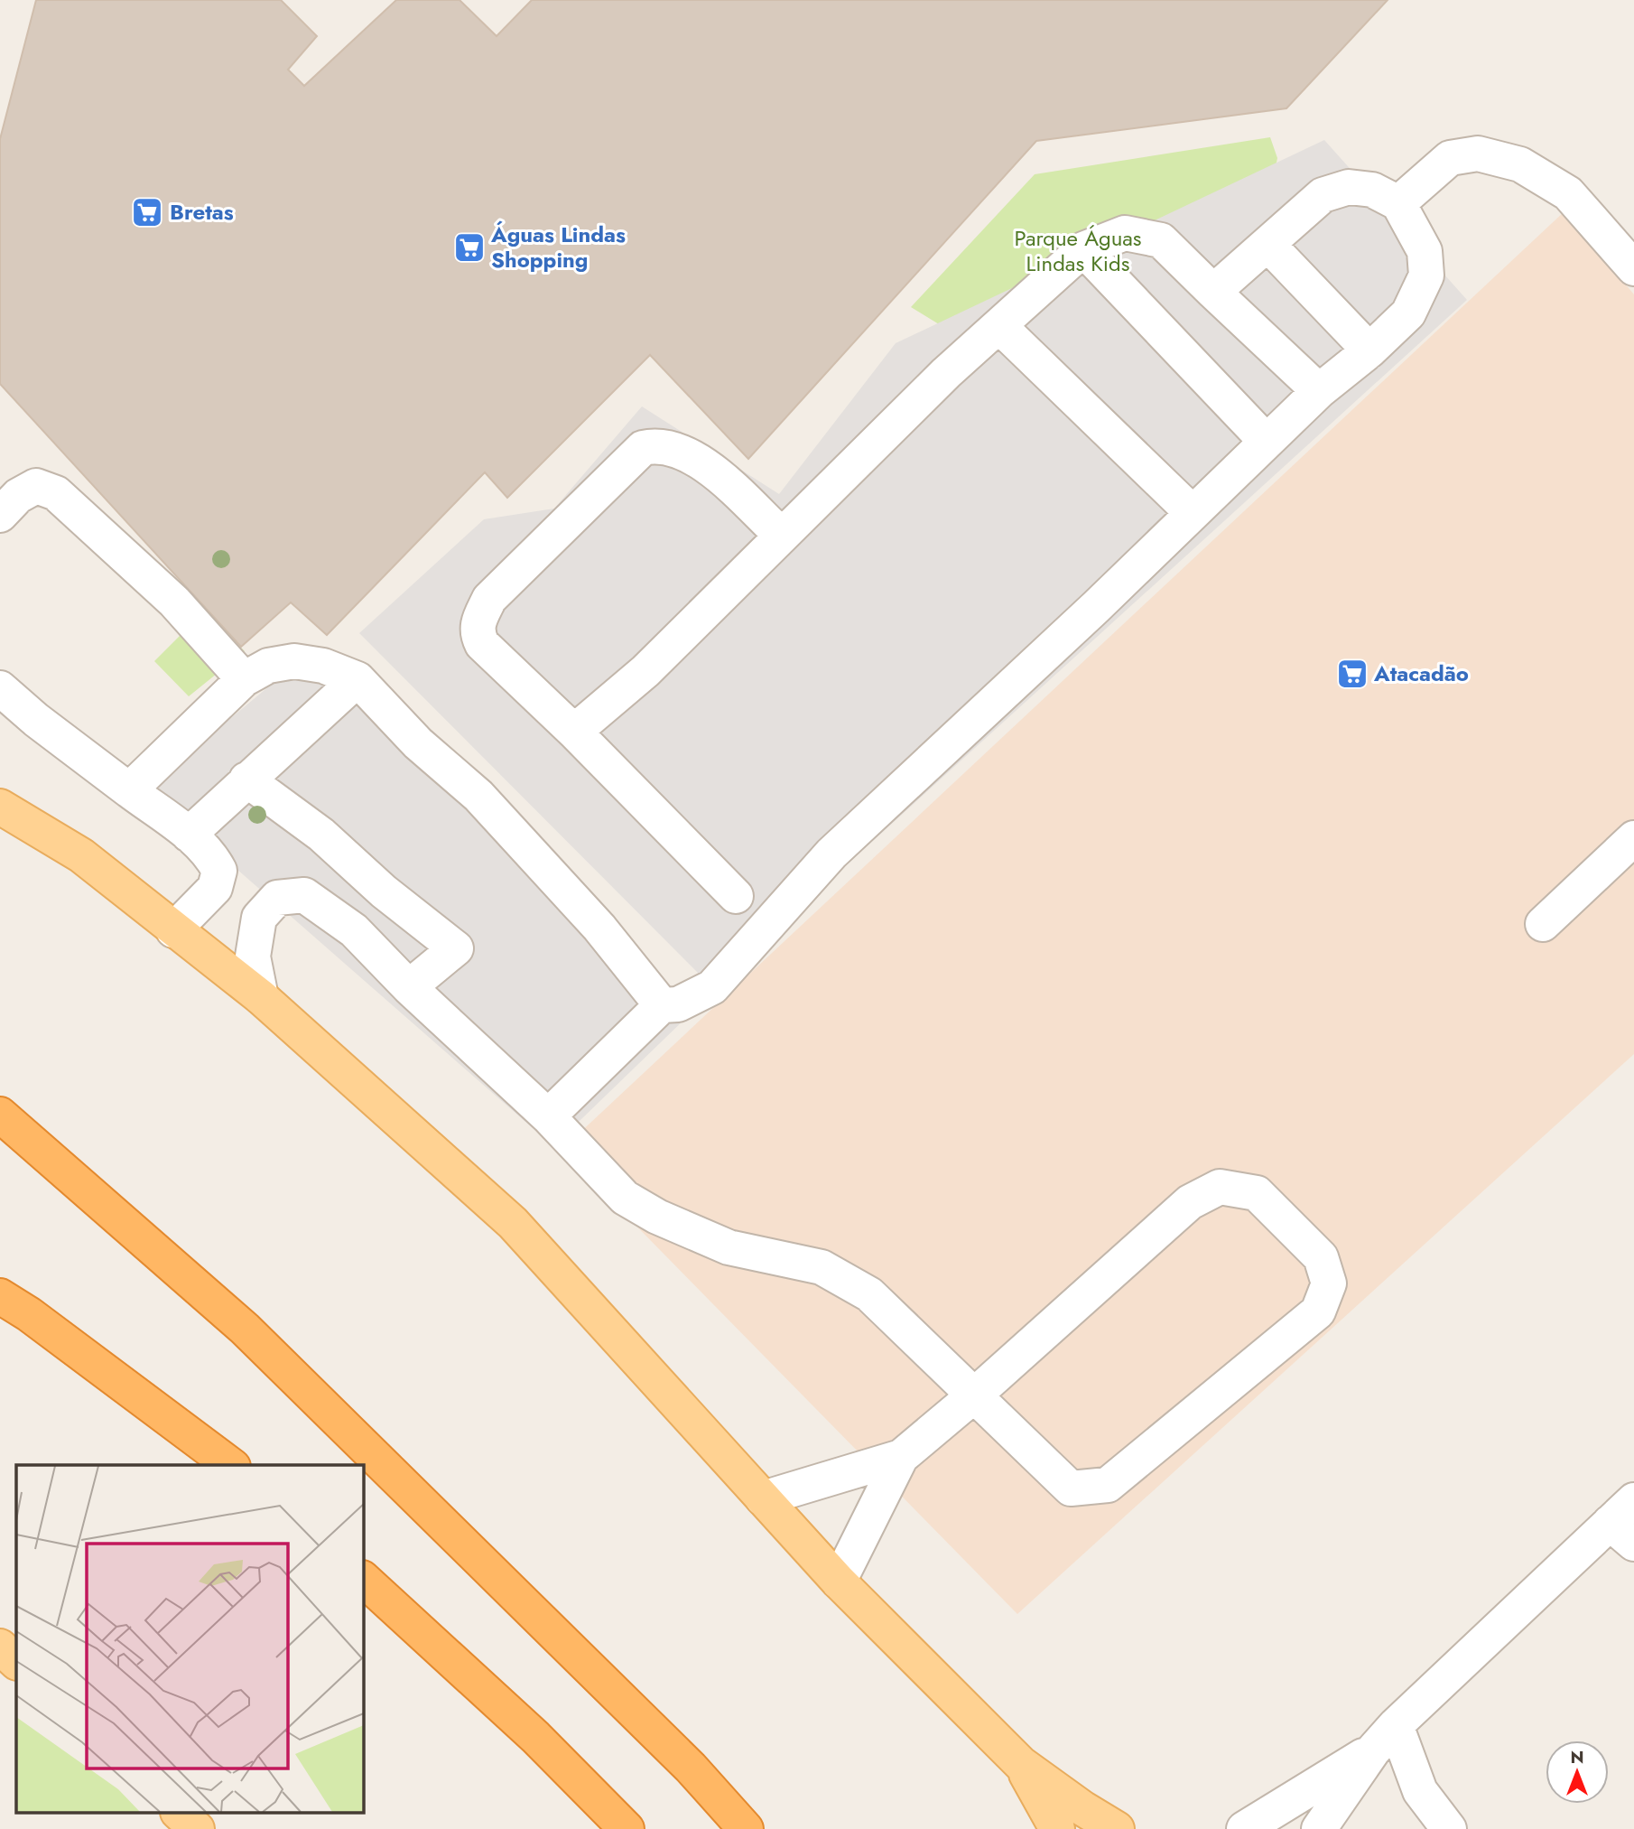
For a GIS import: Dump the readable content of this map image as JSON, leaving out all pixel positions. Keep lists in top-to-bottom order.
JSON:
{
  "parks": ["Parque Águas Lindas Kids"],
  "places": {
    "supermarket": ["Bretas", "Águas Lindas Shopping", "Atacadão"]
  },
  "north": "top"
}
